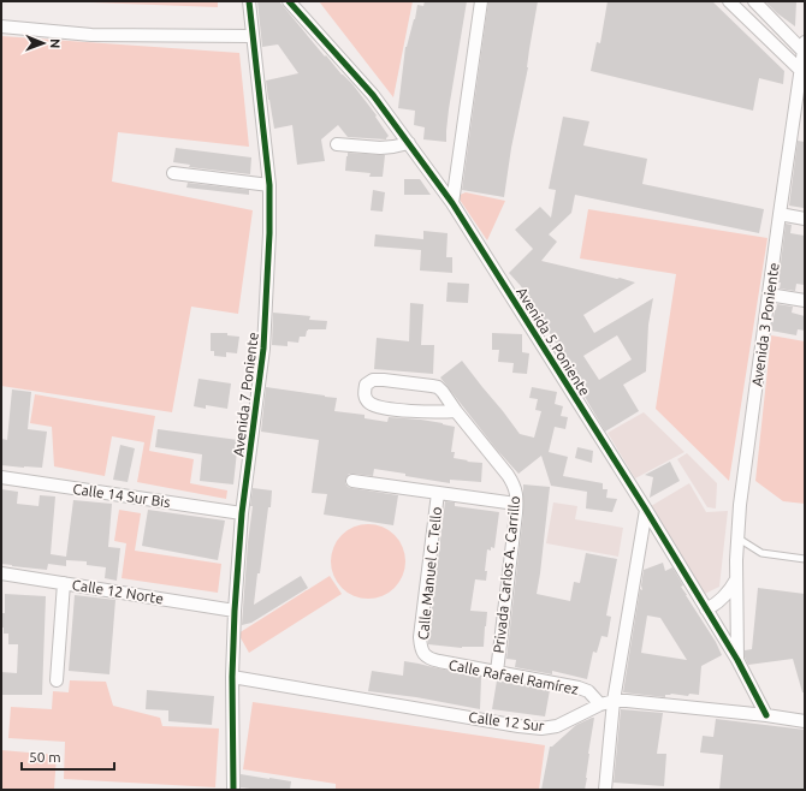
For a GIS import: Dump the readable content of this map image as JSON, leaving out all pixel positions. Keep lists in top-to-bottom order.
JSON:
{
  "streets": {
    "street": [
      "Avenida 3 Poniente",
      "Avenida 5 Poniente",
      "Avenida 7 Poniente",
      "Calle 14 Sur Bis",
      "Calle Manuel C. Tello",
      "Privada Carlos A. Carrillo",
      "Calle 12 Norte",
      "Calle Rafael Ramírez",
      "Calle 12 Sur"
    ]
  },
  "crossings": [
    ["Avenida 3 Poniente", "Avenida 5 Poniente"],
    ["Avenida 5 Poniente", "Calle 12 Sur"],
    ["Avenida 7 Poniente", "Calle 14 Sur Bis"],
    ["Avenida 7 Poniente", "Calle 12 Norte"],
    ["Avenida 7 Poniente", "Calle 12 Sur"],
    ["Calle Manuel C. Tello", "Calle Rafael Ramírez"],
    ["Privada Carlos A. Carrillo", "Calle Rafael Ramírez"],
    ["Calle Rafael Ramírez", "Calle 12 Sur"]
  ],
  "scale_bar": "50 m",
  "north": "right"
}
